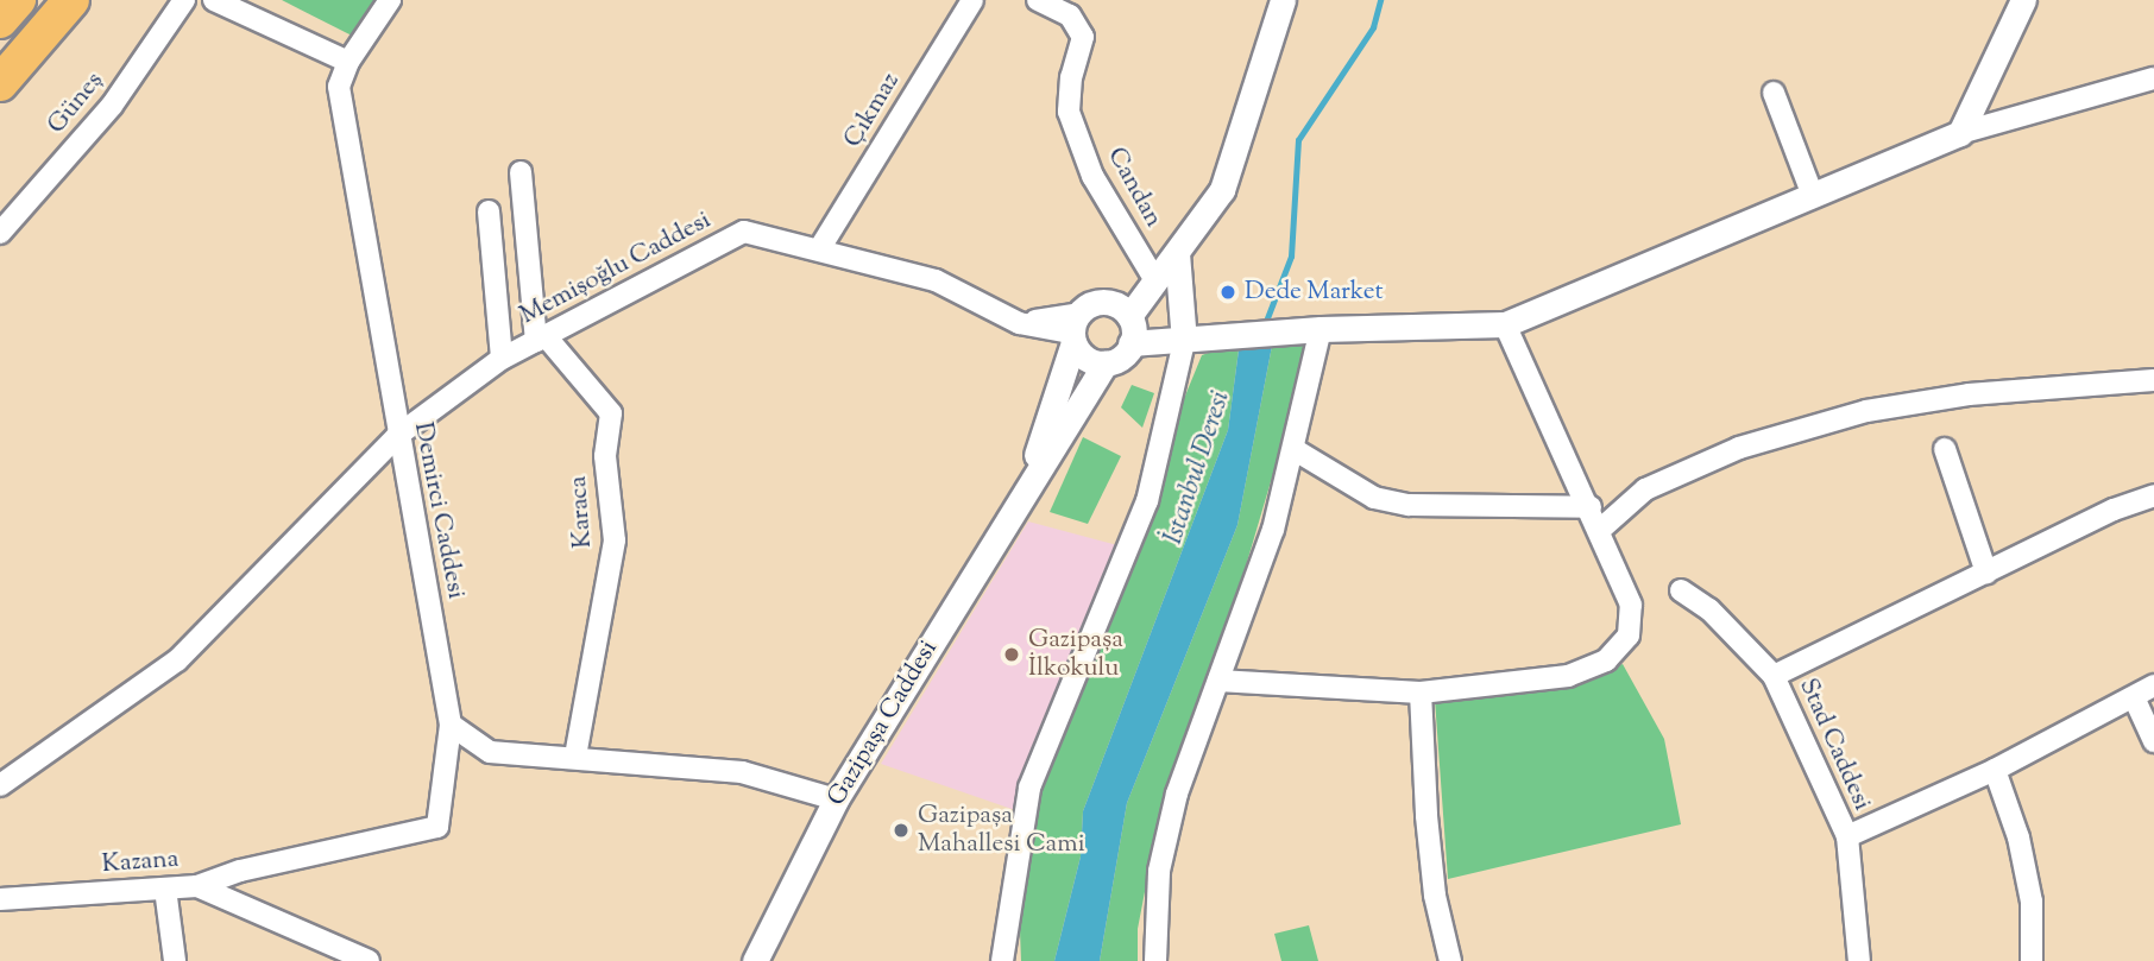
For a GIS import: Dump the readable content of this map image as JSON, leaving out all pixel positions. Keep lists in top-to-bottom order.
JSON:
{
  "streets": {
    "street": [
      "Güneş",
      "Çıkmaz",
      "Candan",
      "Memişoğlu Caddesi",
      "Demirci Caddesi",
      "Karaca",
      "Gazipaşa Caddesi",
      "Stad Caddesi",
      "Kazana"
    ]
  },
  "crossings": [
    ["Çıkmaz", "Memişoğlu Caddesi"],
    ["Memişoğlu Caddesi", "Demirci Caddesi"],
    ["Memişoğlu Caddesi", "Karaca"],
    ["Memişoğlu Caddesi", "Gazipaşa Caddesi"],
    ["Demirci Caddesi", "Kazana"]
  ],
  "water": ["İstanbul Deresi"],
  "places": ["Dede Market", "Gazipaşa İlkokulu", "Gazipaşa Mahallesi Cami"]
}
